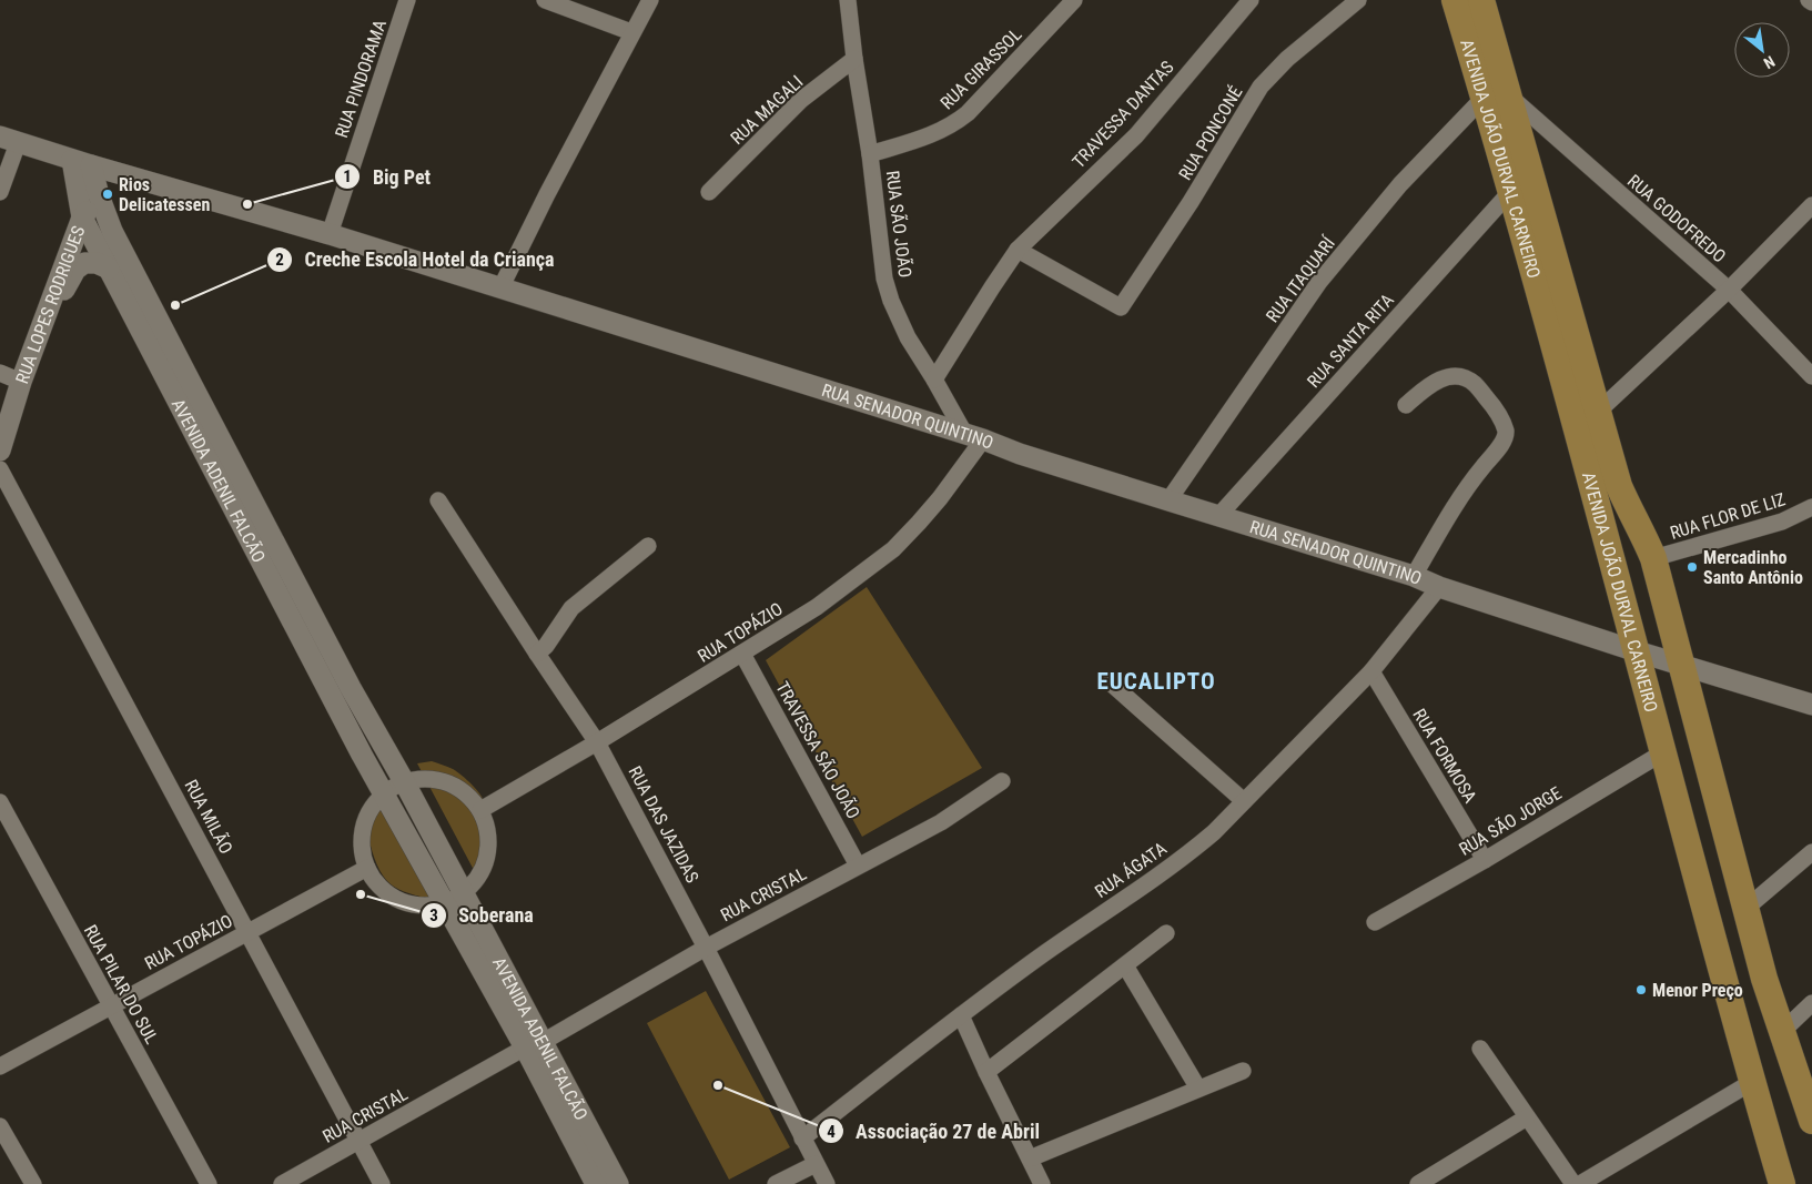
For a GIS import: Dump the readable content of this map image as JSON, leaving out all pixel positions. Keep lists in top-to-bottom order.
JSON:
{
  "streets": {
    "main road": ["AVENIDA JOÃO DURVAL CARNEIRO"],
    "street": [
      "RUA GIRASSOL",
      "RUA PINDORAMA",
      "RUA MAGALI",
      "TRAVESSA DANTAS",
      "RUA PONCONÉ",
      "RUA GODOFREDO",
      "RUA SÃO JOÃO",
      "RUA ITAQUARÍ",
      "RUA LOPES RODRIGUES",
      "RUA SANTA RITA",
      "RUA SENADOR QUINTINO",
      "AVENIDA ADENIL FALCÃO",
      "RUA FLOR DE LIZ",
      "RUA TOPÁZIO",
      "TRAVESSA SÃO JOÃO",
      "RUA FORMOSA",
      "RUA MILÃO",
      "RUA SÃO JORGE",
      "RUA DAS JAZIDAS",
      "RUA ÁGATA",
      "RUA CRISTAL",
      "RUA PILAR DO SUL"
    ]
  },
  "crossings": [
    ["RUA GIRASSOL", "RUA SÃO JOÃO"],
    ["RUA PINDORAMA", "RUA SENADOR QUINTINO"],
    ["RUA MAGALI", "RUA SÃO JOÃO"],
    ["TRAVESSA DANTAS", "RUA PONCONÉ"],
    ["TRAVESSA DANTAS", "RUA SÃO JOÃO"],
    ["AVENIDA JOÃO DURVAL CARNEIRO", "RUA GODOFREDO"],
    ["AVENIDA JOÃO DURVAL CARNEIRO", "RUA ITAQUARÍ"],
    ["AVENIDA JOÃO DURVAL CARNEIRO", "RUA SANTA RITA"],
    ["AVENIDA JOÃO DURVAL CARNEIRO", "RUA SENADOR QUINTINO"],
    ["AVENIDA JOÃO DURVAL CARNEIRO", "RUA FLOR DE LIZ"],
    ["AVENIDA JOÃO DURVAL CARNEIRO", "RUA SÃO JORGE"],
    ["RUA GODOFREDO", "RUA ITAQUARÍ"],
    ["RUA SÃO JOÃO", "RUA SENADOR QUINTINO"],
    ["RUA SÃO JOÃO", "RUA TOPÁZIO"],
    ["RUA ITAQUARÍ", "RUA SENADOR QUINTINO"],
    ["RUA LOPES RODRIGUES", "AVENIDA ADENIL FALCÃO"],
    ["RUA SANTA RITA", "RUA SENADOR QUINTINO"],
    ["RUA SENADOR QUINTINO", "AVENIDA ADENIL FALCÃO"],
    ["RUA SENADOR QUINTINO", "RUA TOPÁZIO"],
    ["RUA SENADOR QUINTINO", "RUA ÁGATA"],
    ["AVENIDA ADENIL FALCÃO", "RUA CRISTAL"],
    ["RUA TOPÁZIO", "TRAVESSA SÃO JOÃO"],
    ["RUA TOPÁZIO", "RUA MILÃO"],
    ["RUA TOPÁZIO", "RUA DAS JAZIDAS"],
    ["RUA TOPÁZIO", "RUA PILAR DO SUL"],
    ["TRAVESSA SÃO JOÃO", "RUA CRISTAL"],
    ["RUA FORMOSA", "RUA SÃO JORGE"],
    ["RUA FORMOSA", "RUA ÁGATA"],
    ["RUA MILÃO", "RUA CRISTAL"],
    ["RUA DAS JAZIDAS", "RUA ÁGATA"],
    ["RUA DAS JAZIDAS", "RUA CRISTAL"]
  ],
  "districts": ["EUCALIPTO"],
  "places": [
    "Rios Delicatessen",
    "Big Pet",
    "Creche Escola Hotel da Criança",
    "Mercadinho Santo Antônio",
    "Soberana",
    "Menor Preço",
    "Associação 27 de Abril"
  ],
  "north": "bottom right"
}
